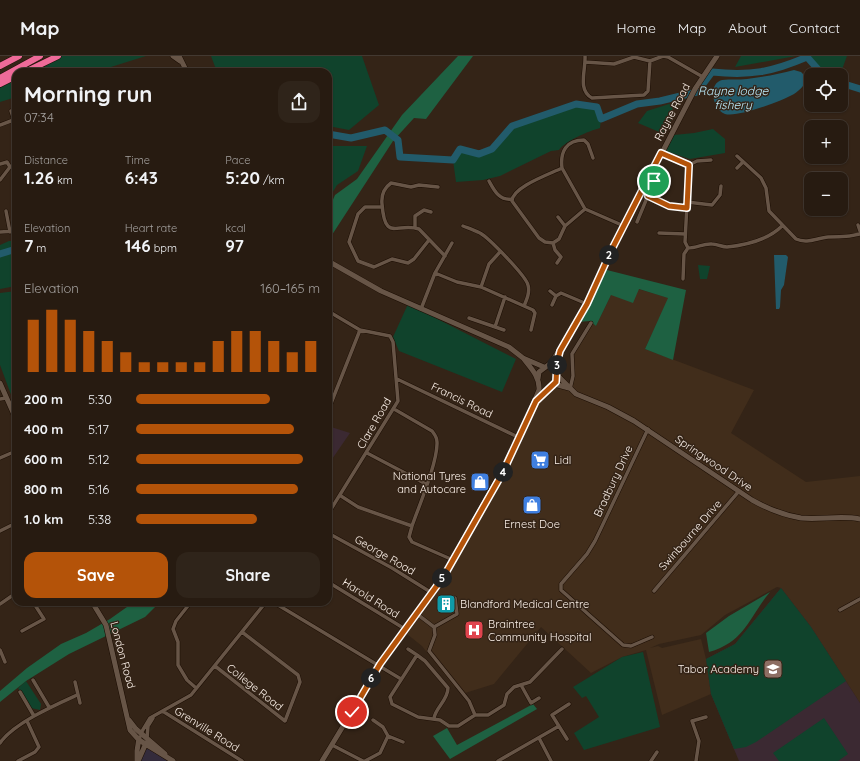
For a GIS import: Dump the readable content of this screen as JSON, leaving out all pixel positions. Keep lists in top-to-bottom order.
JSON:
{
  "streets": {
    "street": [
      "Rayne Road",
      "Francis Road",
      "Clare Road",
      "Springwood Drive",
      "Bradbury Drive",
      "Swinbourne Drive",
      "George Road",
      "Harold Road",
      "London Road",
      "College Road",
      "Grenville Road"
    ]
  },
  "crossings": [
    ["Rayne Road", "Francis Road"],
    ["Rayne Road", "Springwood Drive"],
    ["Rayne Road", "George Road"],
    ["Rayne Road", "Harold Road"],
    ["Francis Road", "Clare Road"],
    ["Springwood Drive", "Bradbury Drive"],
    ["Springwood Drive", "Swinbourne Drive"]
  ],
  "water": ["Rayne lodge fishery"],
  "places": {
    "supermarket": ["Lidl"],
    "shop": ["National Tyres and Autocare", "Ernest Doe"],
    "building": ["Blandford Medical Centre"],
    "hospital": ["Braintree Community Hospital"],
    "school or university": ["Tabor Academy"]
  },
  "page": {
    "header": "Map",
    "nav": [
      "Home",
      "Map",
      "About",
      "Contact"
    ],
    "map_buttons": ["+", "−"],
    "heading": ["Morning run", "07:34"],
    "stats": [
      ["Distance", "1.26 km"],
      ["Time", "6:43"],
      ["Pace", "5:20 /km"],
      ["Elevation", "7 m"],
      ["Heart rate", "146 bpm"],
      ["kcal", "97"]
    ],
    "pins": [
      "2",
      "3",
      "4",
      "5",
      "6"
    ],
    "chart": ["Elevation", "160–165 m"],
    "list": [
      {
        "name": "200 m",
        "note": "5:30"
      },
      {
        "name": "400 m",
        "note": "5:17"
      },
      {
        "name": "600 m",
        "note": "5:12"
      },
      {
        "name": "800 m",
        "note": "5:16"
      },
      {
        "name": "1.0 km",
        "note": "5:38"
      }
    ],
    "buttons": ["Save", "Share"]
  }
}
